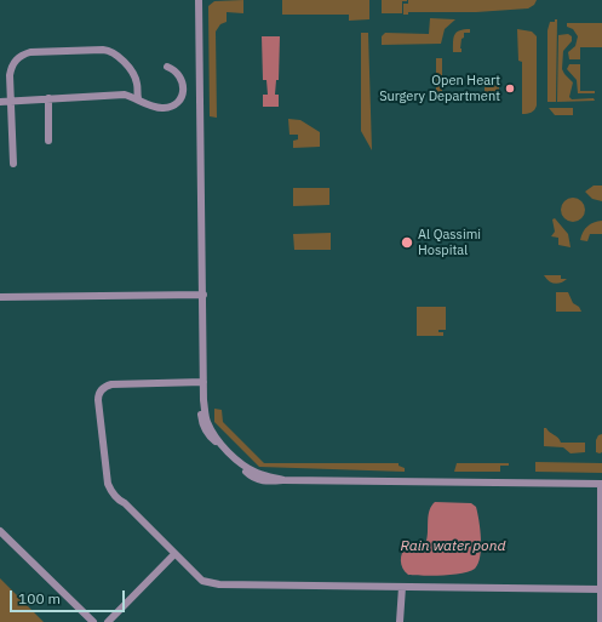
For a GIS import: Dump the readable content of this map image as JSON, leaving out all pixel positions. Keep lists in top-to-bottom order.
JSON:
{
  "water": ["Rain water pond"],
  "places": ["Open Heart Surgery Department", "Al Qassimi Hospital"],
  "scale_bar": "100 m"
}
